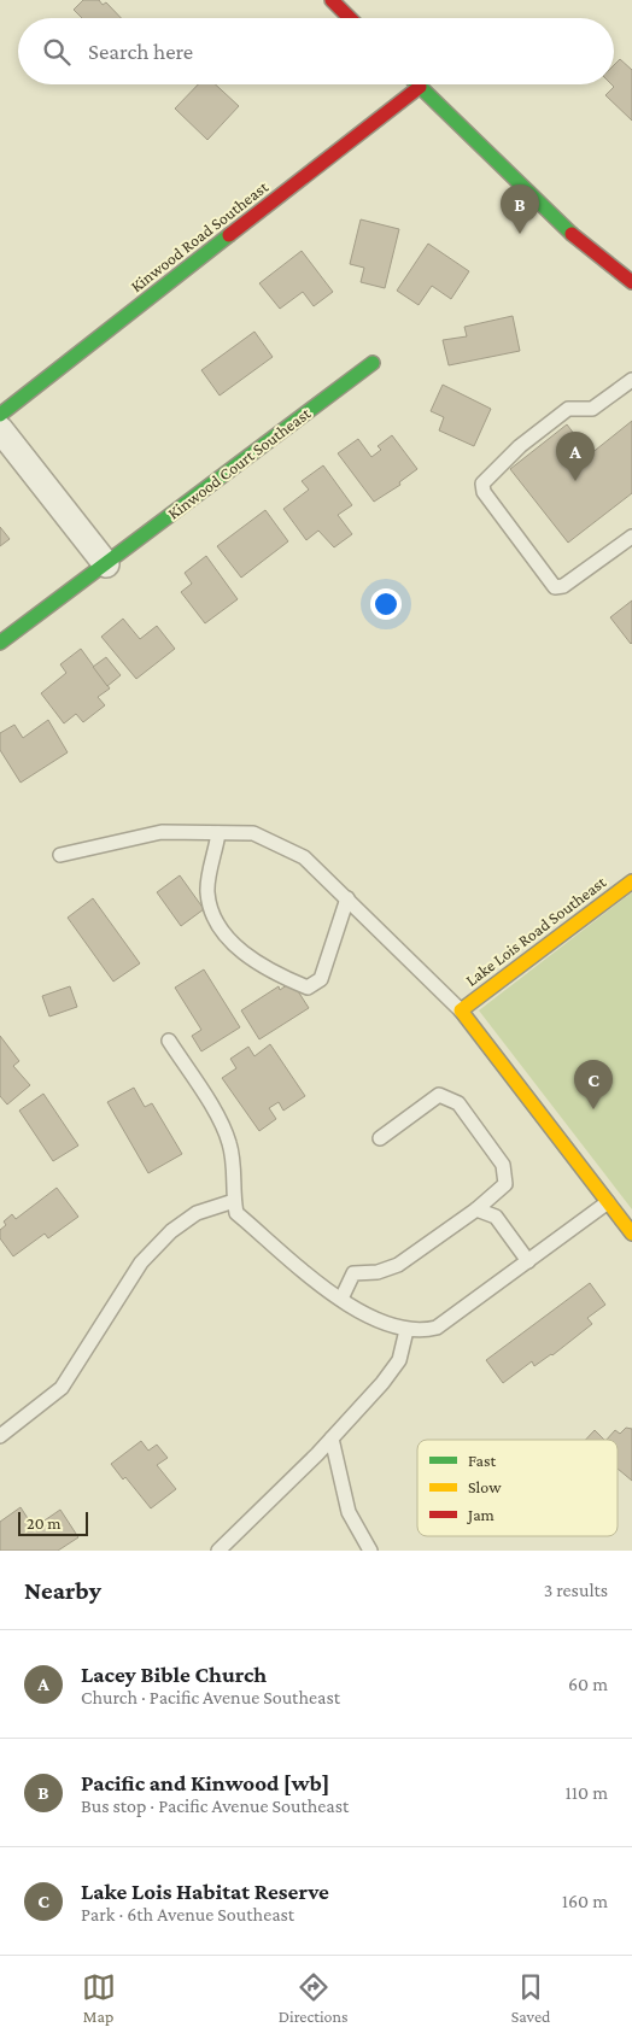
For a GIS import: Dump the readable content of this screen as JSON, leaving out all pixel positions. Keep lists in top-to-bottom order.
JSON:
{
  "streets": {
    "street": ["Kinwood Road Southeast", "Kinwood Court Southeast", "Lake Lois Road Southeast"]
  },
  "legend": ["Fast", "Slow", "Jam"],
  "scale_bar": "20 m",
  "page": {
    "search": "Search here",
    "pins": ["B", "A", "C"],
    "scale": "20 m",
    "heading": ["Nearby", "3 results"],
    "list": [
      {
        "mark": "A",
        "name": "Lacey Bible Church",
        "note": "Church · Pacific Avenue Southeast",
        "value": "60 m"
      },
      {
        "mark": "B",
        "name": "Pacific and Kinwood [wb]",
        "note": "Bus stop · Pacific Avenue Southeast",
        "value": "110 m"
      },
      {
        "mark": "C",
        "name": "Lake Lois Habitat Reserve",
        "note": "Park · 6th Avenue Southeast",
        "value": "160 m"
      }
    ],
    "nav": ["Map", "Directions", "Saved"]
  }
}
